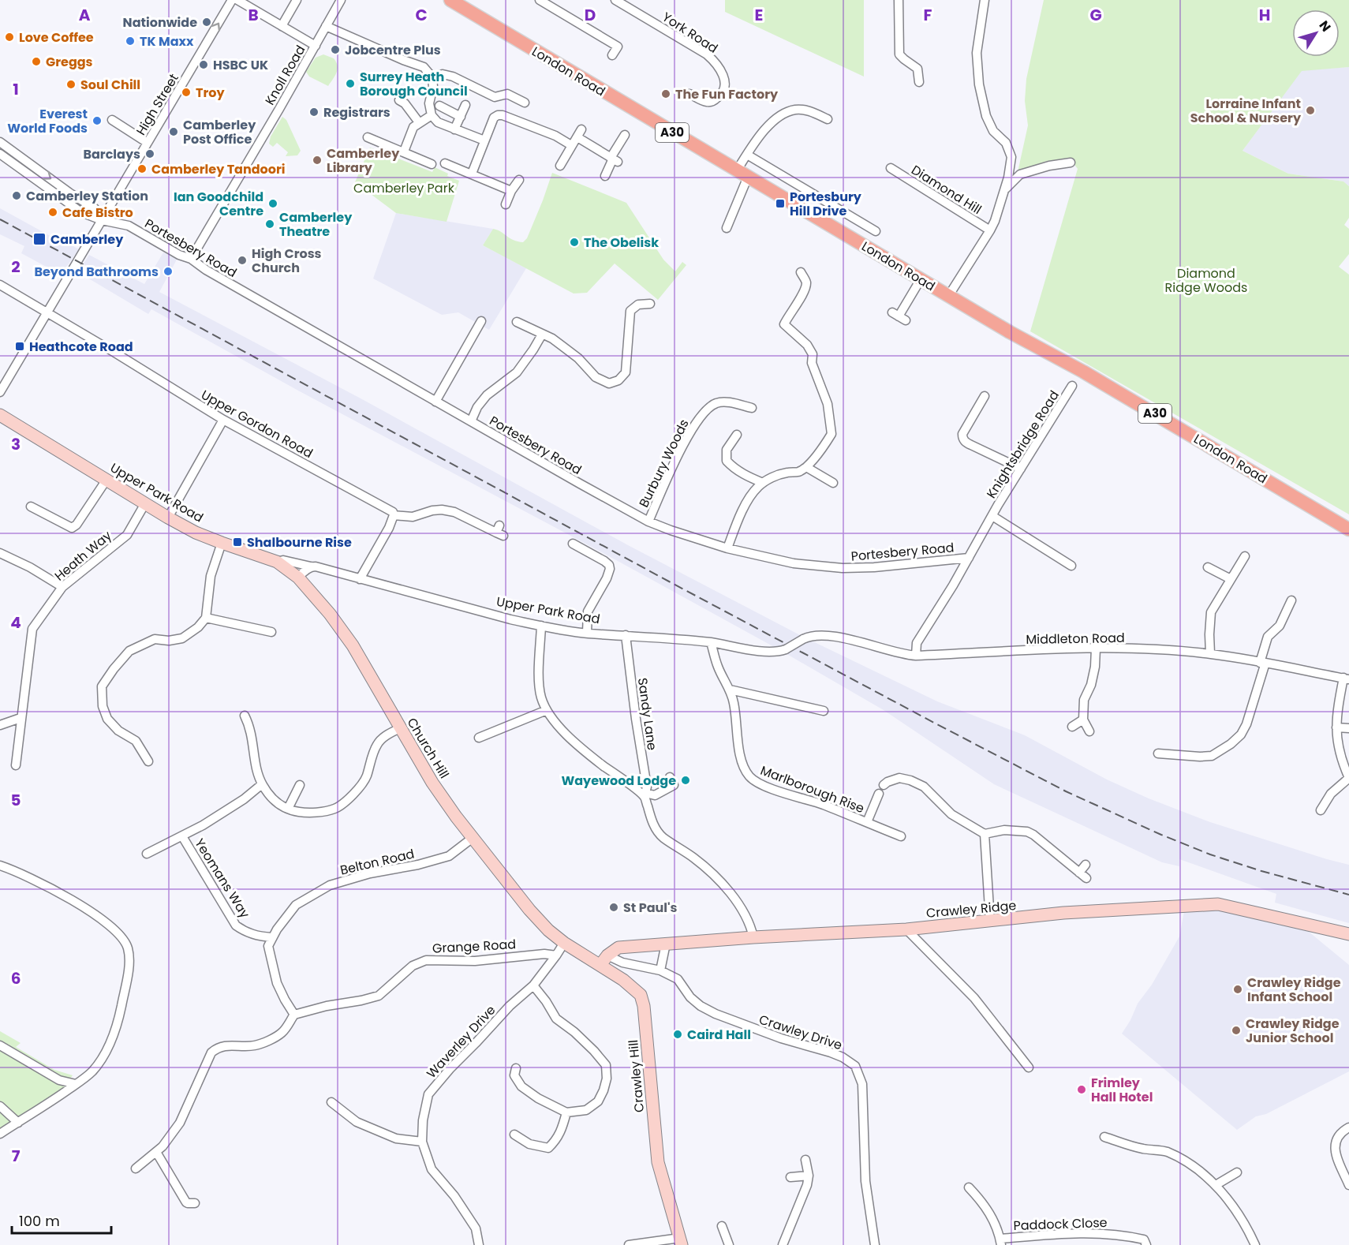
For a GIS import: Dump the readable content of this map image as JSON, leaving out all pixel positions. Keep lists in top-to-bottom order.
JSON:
{
  "streets": {
    "main road": ["London Road", "A30"],
    "street": [
      "York Road",
      "Knoll Road",
      "High Street",
      "Diamond Hill",
      "Portesbery Road",
      "Upper Gordon Road",
      "Knightsbridge Road",
      "Burbury Woods",
      "Upper Park Road",
      "Heath Way",
      "Middleton Road",
      "Sandy Lane",
      "Church Hill",
      "Marlborough Rise",
      "Belton Road",
      "Yeomans Way",
      "Crawley Ridge",
      "Grange Road",
      "Crawley Drive",
      "Waverley Drive",
      "Crawley Hill",
      "Paddock Close"
    ]
  },
  "crossings": [
    ["Knoll Road", "Portesbery Road"],
    ["High Street", "Portesbery Road"],
    ["Portesbery Road", "Knightsbridge Road"],
    ["Portesbery Road", "Burbury Woods"],
    ["Knightsbridge Road", "Middleton Road"],
    ["Upper Park Road", "Heath Way"],
    ["Upper Park Road", "Middleton Road"],
    ["Upper Park Road", "Sandy Lane"],
    ["Upper Park Road", "Church Hill"],
    ["Upper Park Road", "Marlborough Rise"],
    ["Sandy Lane", "Crawley Ridge"],
    ["Church Hill", "Belton Road"],
    ["Church Hill", "Waverley Drive"],
    ["Church Hill", "Crawley Hill"],
    ["Belton Road", "Yeomans Way"],
    ["Crawley Ridge", "Crawley Drive"],
    ["Crawley Ridge", "Crawley Hill"],
    ["Grange Road", "Waverley Drive"],
    ["Crawley Drive", "Crawley Hill"],
    ["Waverley Drive", "Crawley Hill"]
  ],
  "one_way": ["High Street"],
  "parks": ["Camberley Park", "Diamond Ridge Woods"],
  "places": {
    "other": [
      "Nationwide",
      "Love Coffee",
      "TK Maxx",
      "Jobcentre Plus",
      "Greggs",
      "HSBC UK",
      "Surrey Heath Borough Council",
      "Soul Chill",
      "Troy",
      "The Fun Factory",
      "Lorraine Infant School & Nursery",
      "Registrars",
      "Everest World Foods",
      "Camberley Post Office",
      "Barclays",
      "Camberley Library",
      "Camberley Tandoori",
      "Camberley Station",
      "Ian Goodchild Centre",
      "Cafe Bistro",
      "Camberley Theatre",
      "The Obelisk",
      "High Cross Church",
      "Beyond Bathrooms",
      "Wayewood Lodge",
      "St Paul's",
      "Crawley Ridge Infant School",
      "Crawley Ridge Junior School",
      "Caird Hall",
      "Frimley Hall Hotel"
    ],
    "transit": [
      "Portesbury Hill Drive",
      "Camberley",
      "Heathcote Road",
      "Shalbourne Rise"
    ]
  },
  "scale_bar": "100 m",
  "north": "top right",
  "grid": {
    "columns": [
      "A",
      "B",
      "C",
      "D",
      "E",
      "F",
      "G",
      "H"
    ],
    "rows": [
      "1",
      "2",
      "3",
      "4",
      "5",
      "6",
      "7"
    ]
  }
}
